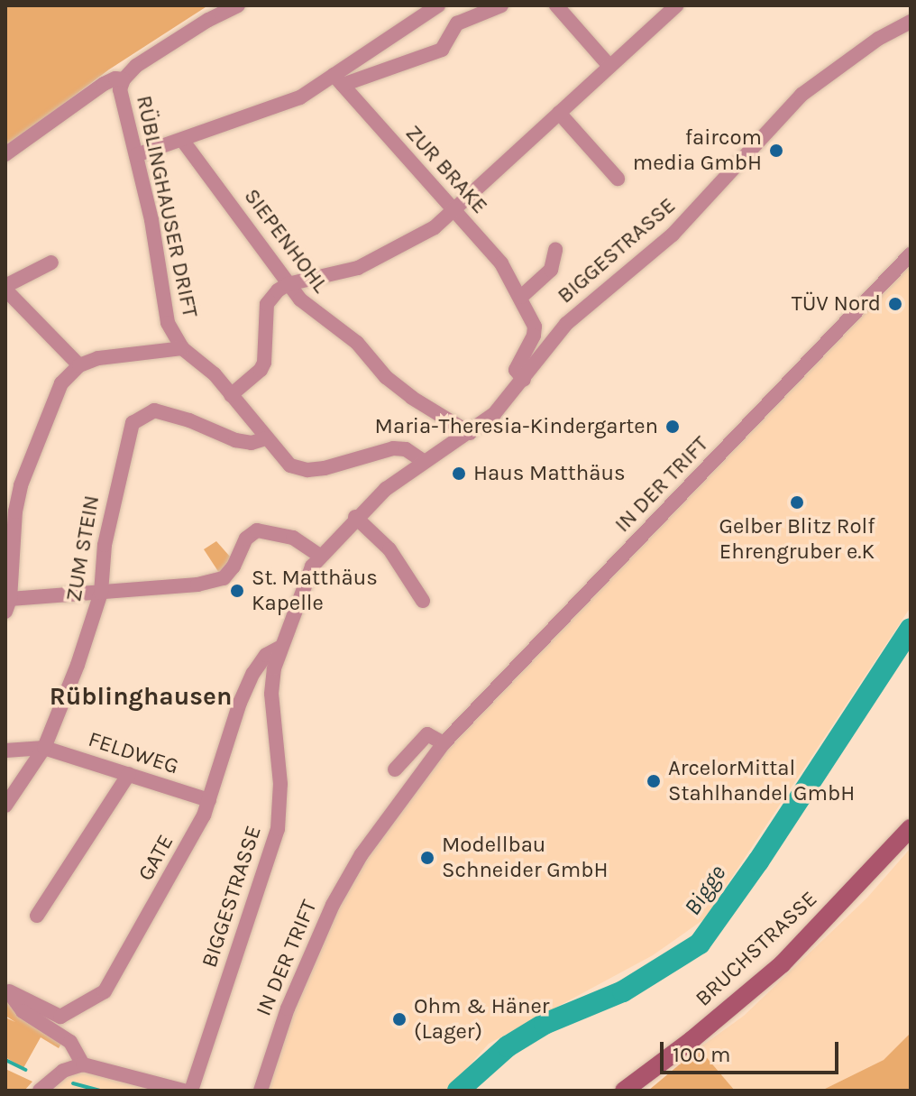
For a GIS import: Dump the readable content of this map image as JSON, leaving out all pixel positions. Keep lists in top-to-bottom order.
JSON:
{
  "streets": {
    "main road": ["BRUCHSTRASSE"],
    "street": [
      "ZUR BRAKE",
      "RÜBLINGHAUSER DRIFT",
      "SIEPENHOHL",
      "BIGGESTRASSE",
      "IN DER TRIFT",
      "ZUM STEIN",
      "FELDWEG",
      "GATE"
    ]
  },
  "crossings": [
    ["ZUR BRAKE", "BIGGESTRASSE"],
    ["RÜBLINGHAUSER DRIFT", "BIGGESTRASSE"],
    ["RÜBLINGHAUSER DRIFT", "ZUM STEIN"],
    ["SIEPENHOHL", "BIGGESTRASSE"],
    ["BIGGESTRASSE", "GATE"],
    ["ZUM STEIN", "FELDWEG"],
    ["FELDWEG", "GATE"]
  ],
  "districts": ["Rüblinghausen"],
  "water": ["Bigge"],
  "places": [
    "faircom media GmbH",
    "TÜV Nord",
    "Maria-Theresia-Kindergarten",
    "Haus Matthäus",
    "Gelber Blitz Rolf Ehrengruber e.K",
    "St. Matthäus Kapelle",
    "ArcelorMittal Stahlhandel GmbH",
    "Modellbau Schneider GmbH",
    "Ohm & Häner (Lager)"
  ],
  "scale_bar": "100 m"
}
